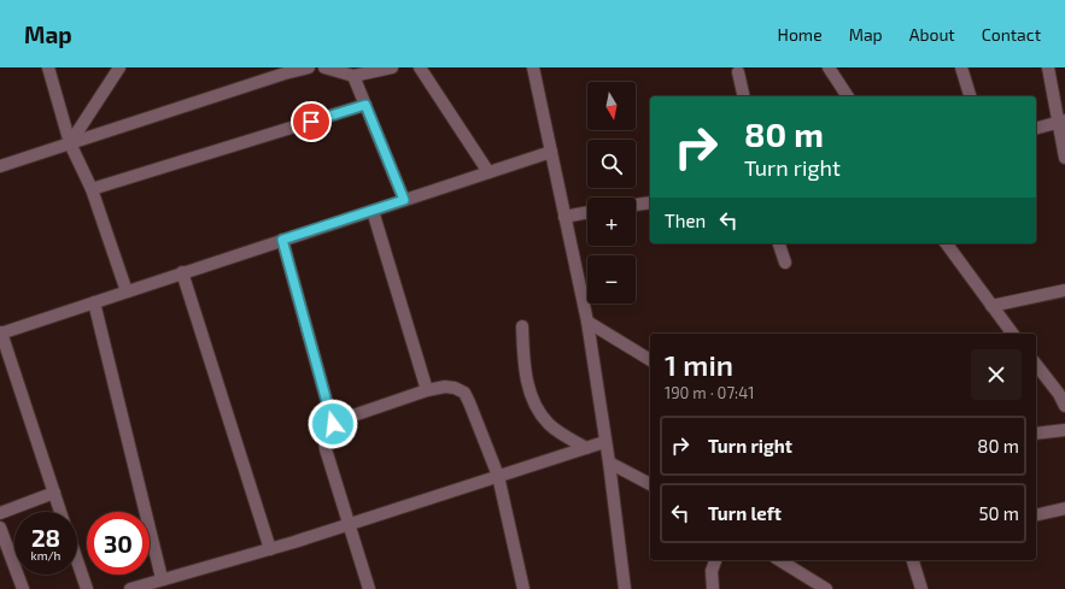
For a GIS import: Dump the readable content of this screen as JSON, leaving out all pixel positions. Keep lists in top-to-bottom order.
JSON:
{
  "north": "bottom",
  "page": {
    "header": "Map",
    "nav": [
      "Home",
      "Map",
      "About",
      "Contact"
    ],
    "map_buttons": ["+", "−"],
    "turn": ["80 m", "Turn right"],
    "then": "Then",
    "heading": ["1 min", "190 m · 07:41"],
    "list": [
      {
        "name": "Turn right",
        "value": "80 m"
      },
      {
        "name": "Turn left",
        "value": "50 m"
      }
    ],
    "speed": "28 km/h",
    "limit": "30"
  }
}
